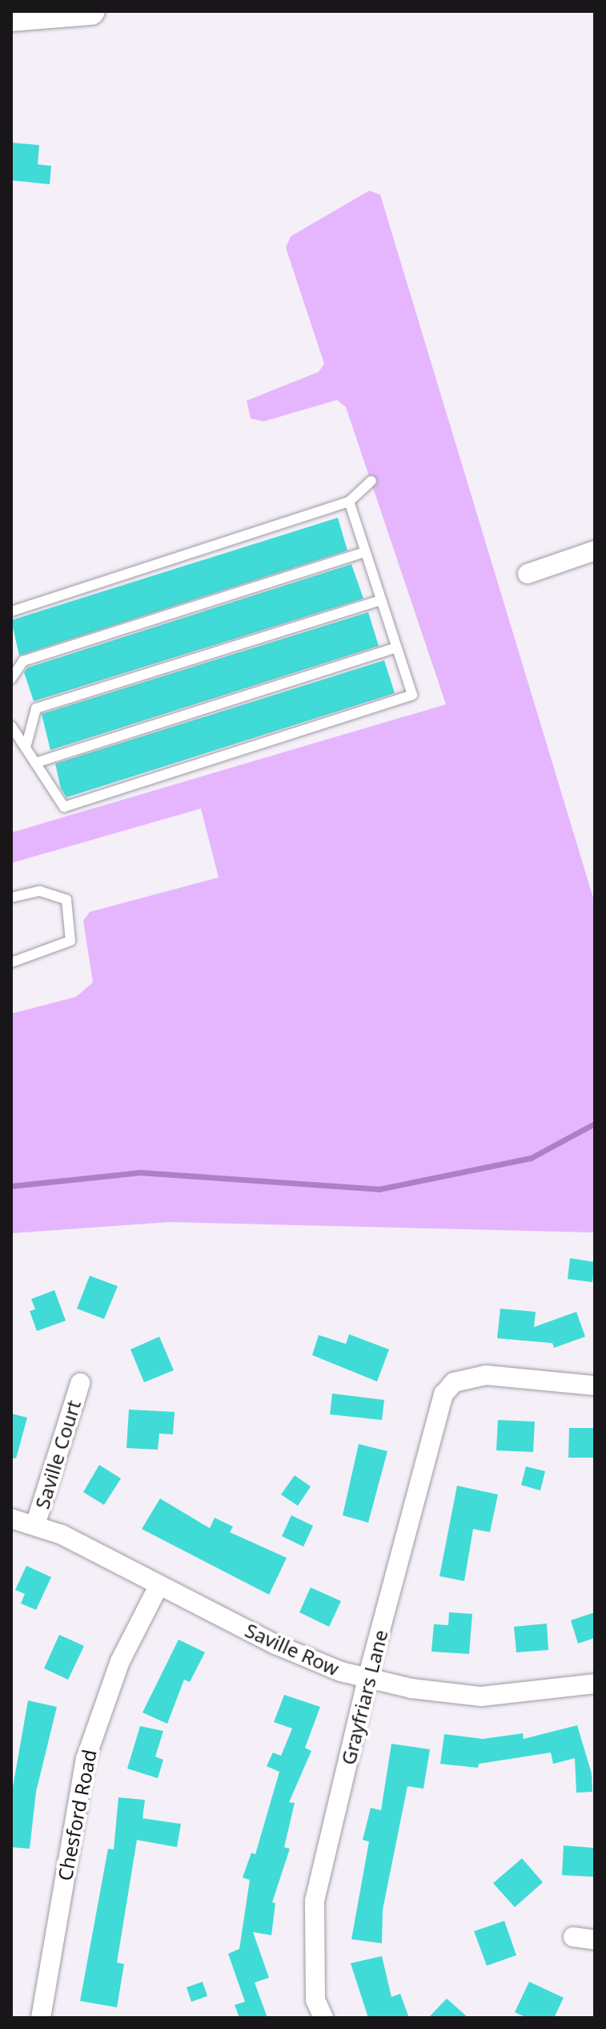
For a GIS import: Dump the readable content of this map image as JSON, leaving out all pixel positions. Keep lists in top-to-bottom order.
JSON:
{
  "streets": {
    "street": [
      "Saville Court",
      "Saville Row",
      "Grayfriars Lane",
      "Chesford Road"
    ]
  },
  "crossings": [
    ["Saville Court", "Saville Row"],
    ["Saville Row", "Grayfriars Lane"],
    ["Saville Row", "Chesford Road"]
  ]
}
